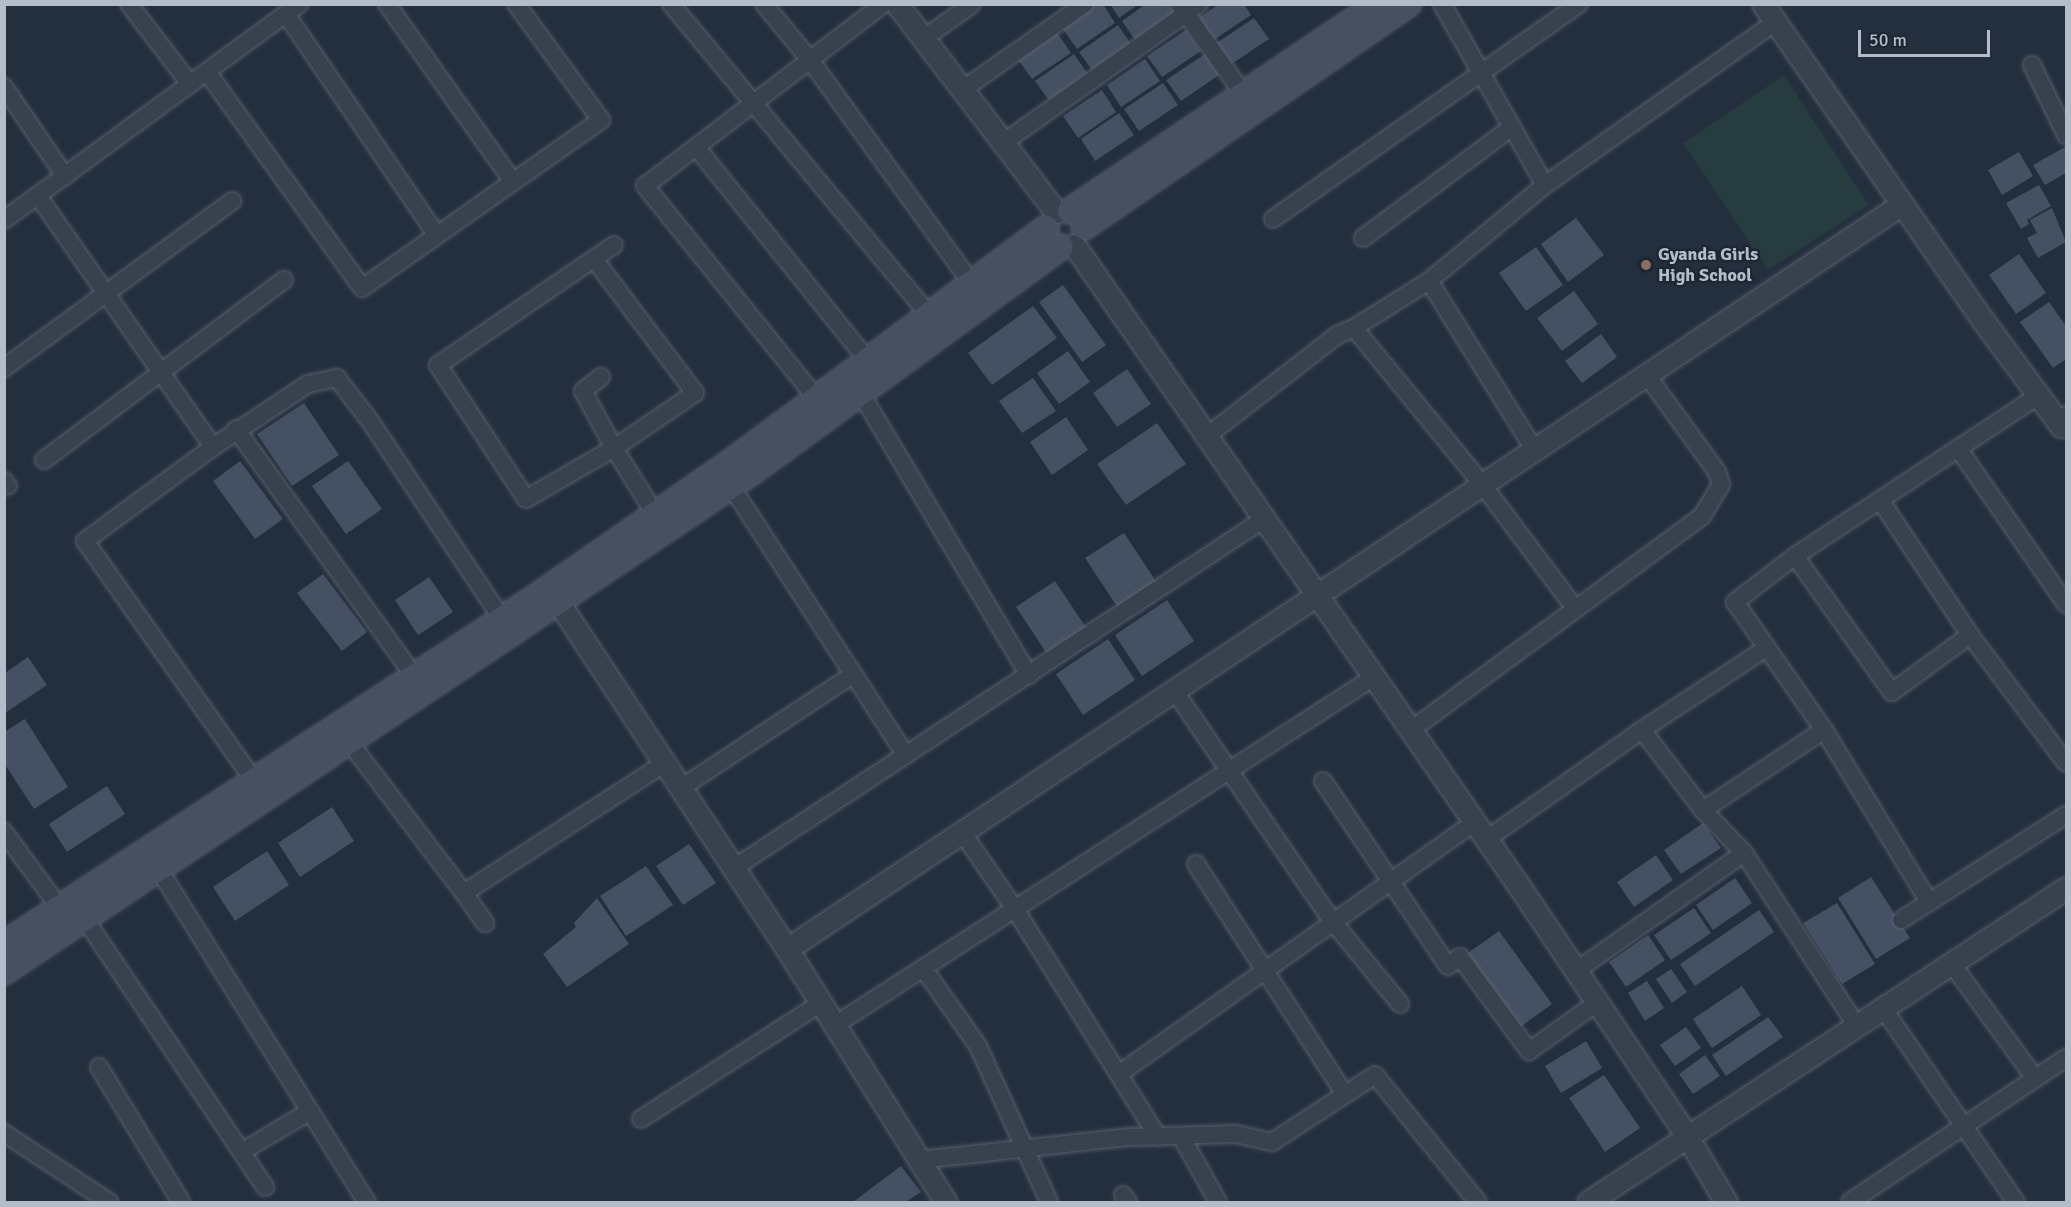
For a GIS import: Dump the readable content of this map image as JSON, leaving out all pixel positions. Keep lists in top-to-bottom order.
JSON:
{
  "places": ["Gyanda Girls High School"],
  "scale_bar": "50 m"
}
